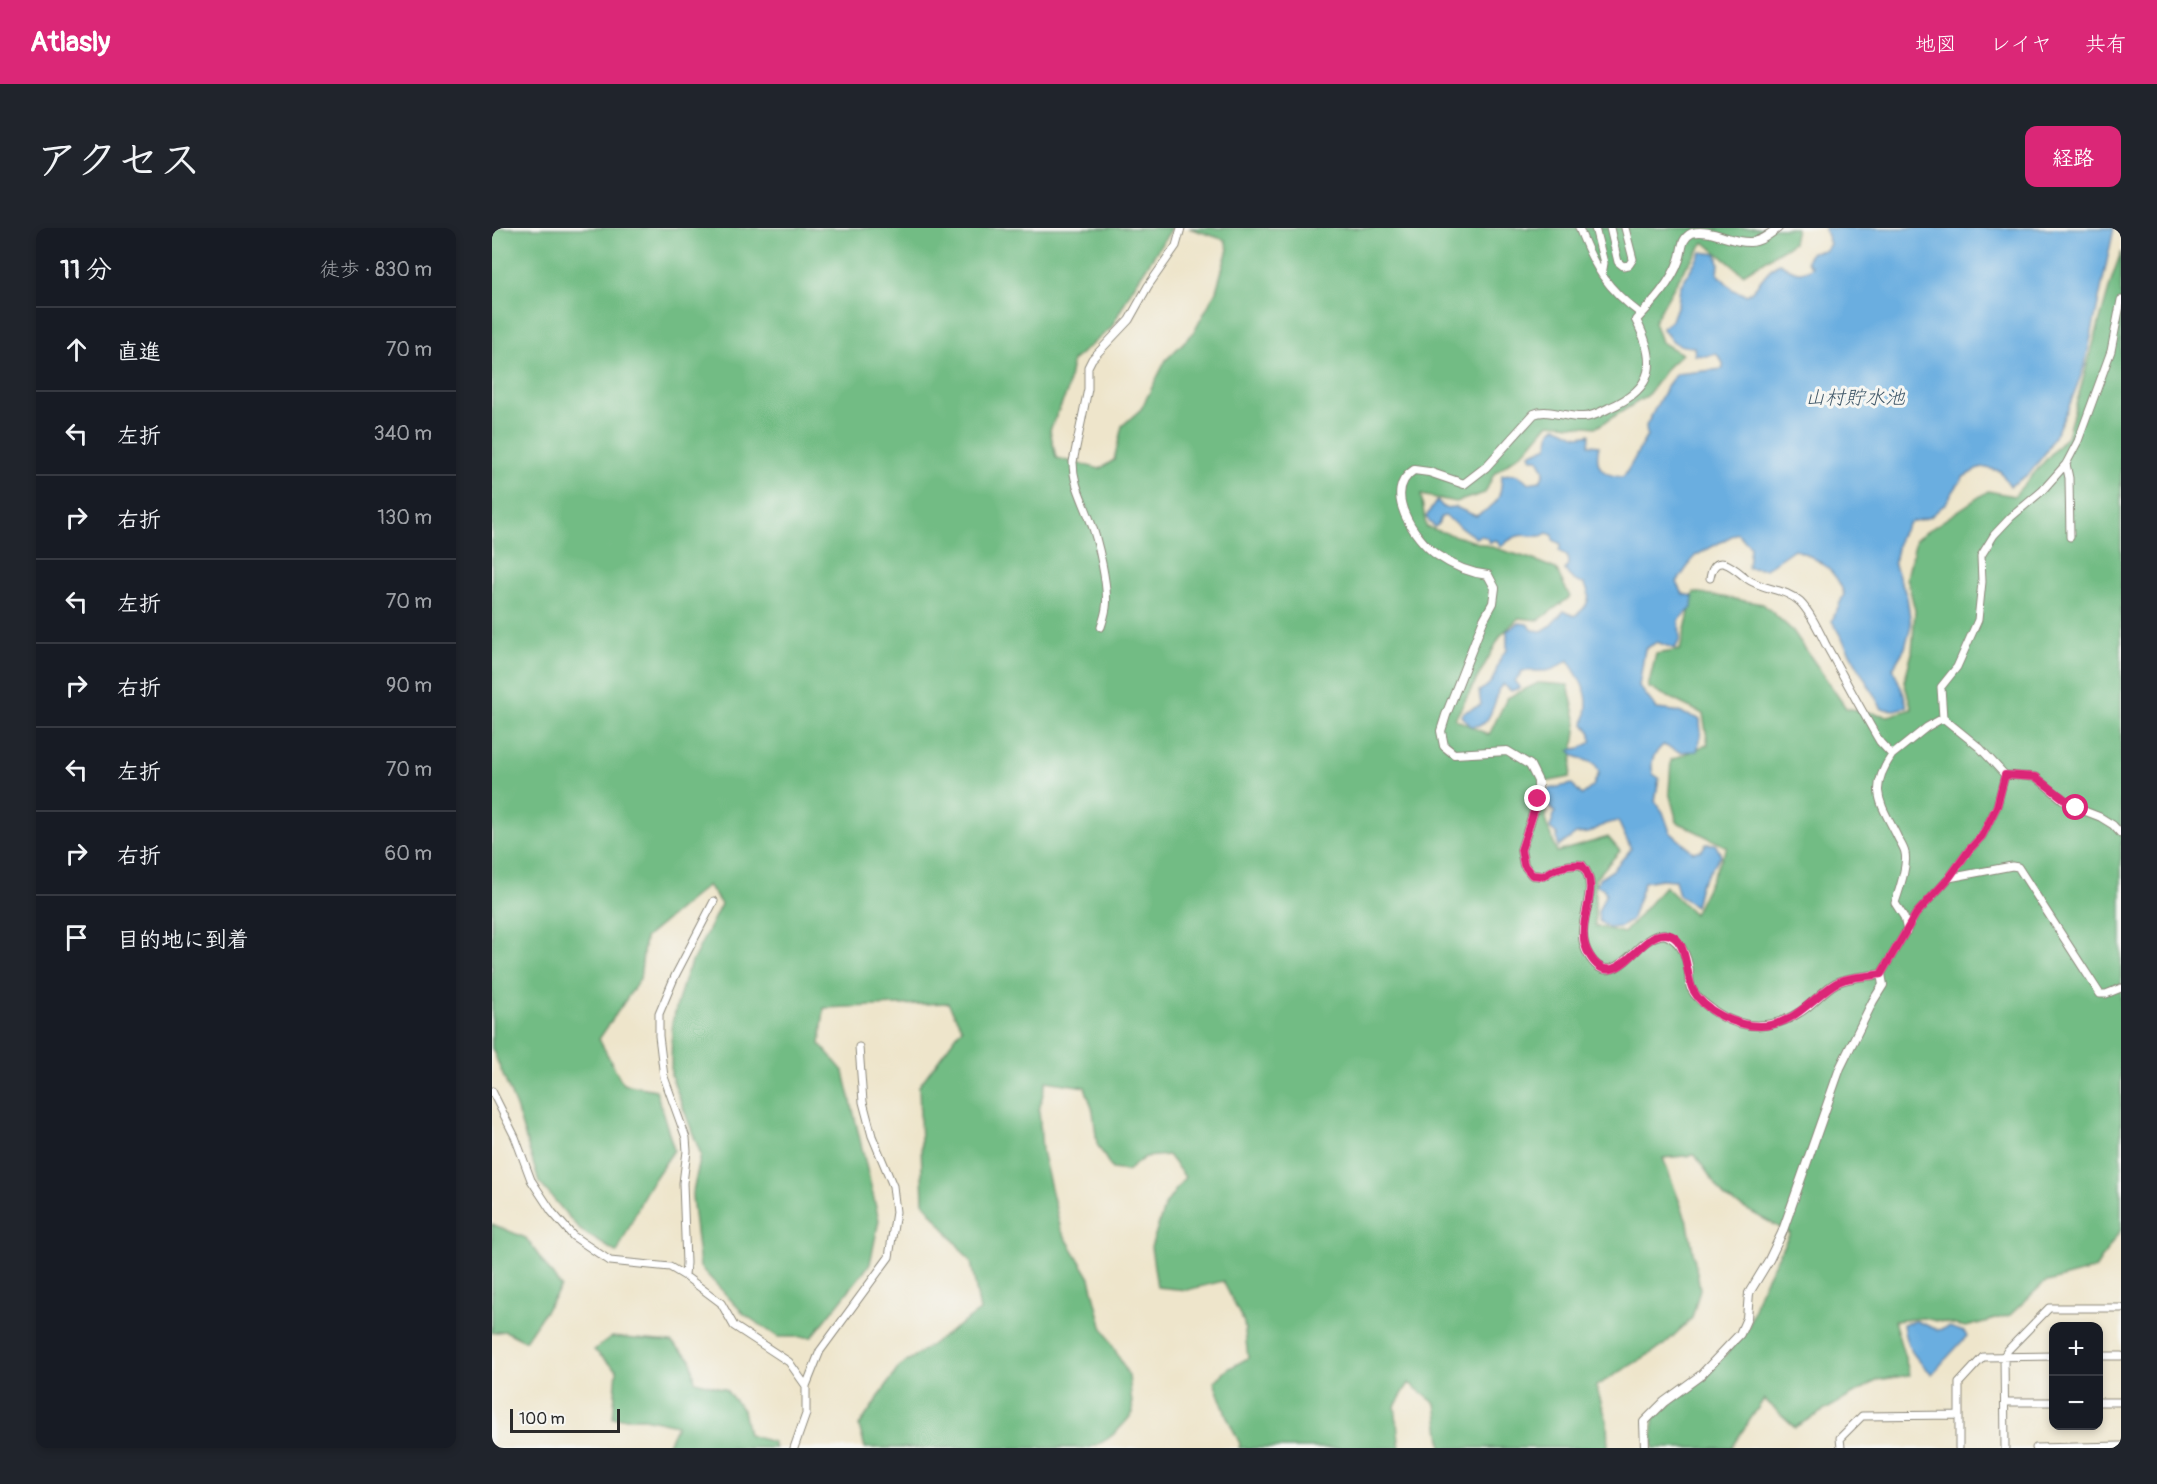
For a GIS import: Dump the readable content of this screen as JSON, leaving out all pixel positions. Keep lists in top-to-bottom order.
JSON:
{
  "water": ["山村貯水池"],
  "scale_bar": "100 m",
  "page": {
    "header": "Atlasly",
    "nav": ["地図", "レイヤ", "共有"],
    "title": "アクセス",
    "buttons": "経路",
    "heading": ["11 分", "徒歩 · 830 m"],
    "list": [
      ["直進", "70 m"],
      ["左折", "340 m"],
      ["右折", "130 m"],
      ["左折", "70 m"],
      ["右折", "90 m"],
      ["左折", "70 m"],
      ["右折", "60 m"],
      "目的地に到着"
    ],
    "map_buttons": ["+", "−"],
    "scale": "100 m"
  }
}
